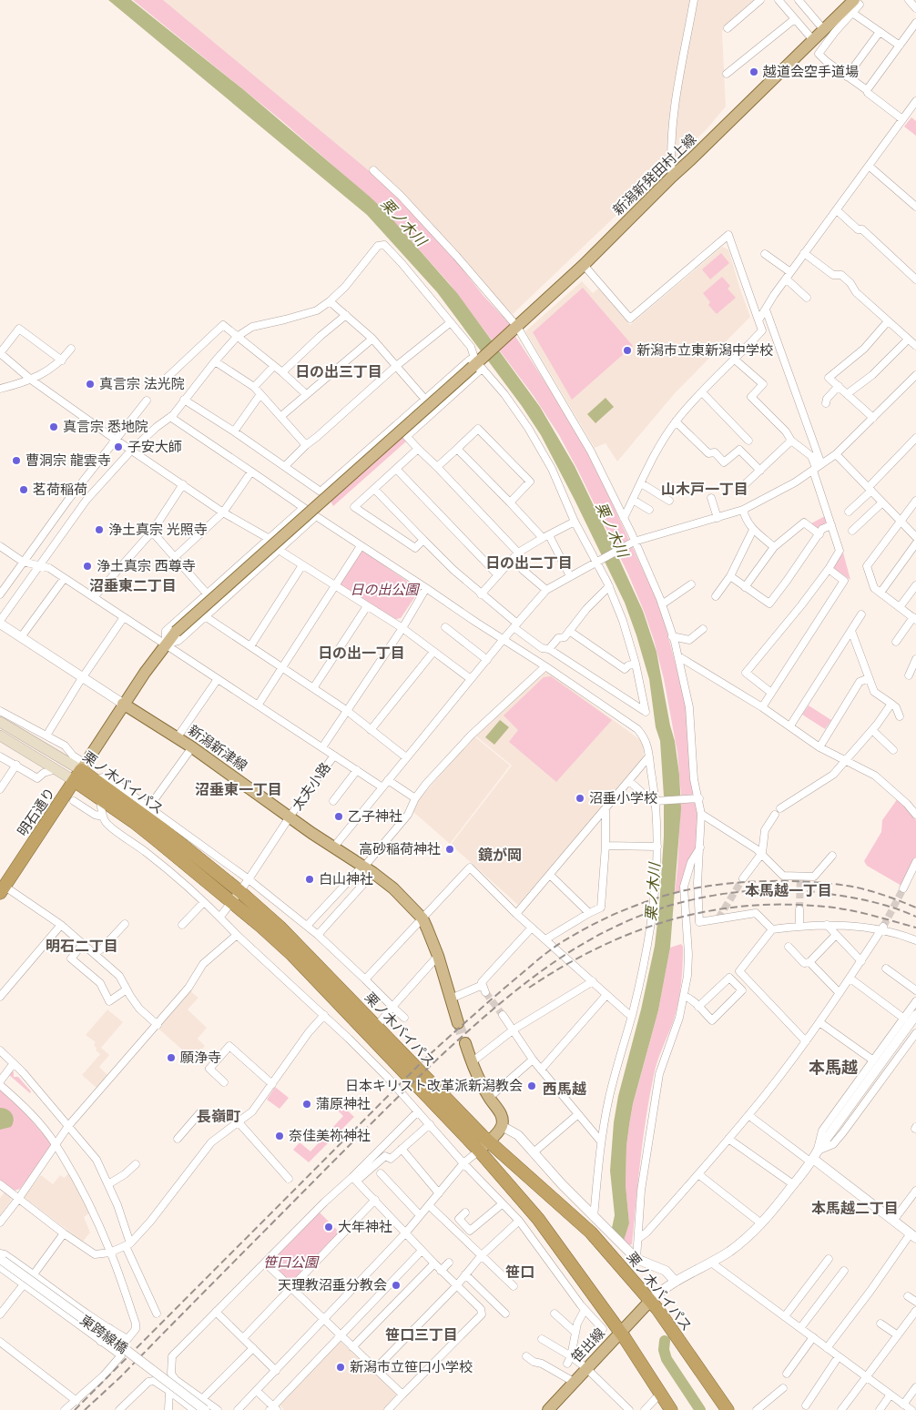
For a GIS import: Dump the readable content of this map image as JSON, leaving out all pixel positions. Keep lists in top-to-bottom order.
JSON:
{
  "streets": {
    "highway": ["栗ノ木バイパス", "明石通り"],
    "main road": ["新潟新発田村上線", "新潟新津線", "笹出線"],
    "street": ["太夫小路", "東跨線橋"]
  },
  "crossings": [
    ["新潟新発田村上線", "新潟新津線"],
    ["新潟新発田村上線", "栗ノ木バイパス"],
    ["新潟新発田村上線", "明石通り"],
    ["新潟新津線", "太夫小路"],
    ["栗ノ木バイパス", "太夫小路"],
    ["栗ノ木バイパス", "明石通り"],
    ["栗ノ木バイパス", "笹出線"]
  ],
  "districts": [
    "日の出三丁目",
    "山木戸一丁目",
    "日の出二丁目",
    "沼垂東二丁目",
    "日の出一丁目",
    "沼垂東一丁目",
    "鏡が岡",
    "本馬越一丁目",
    "明石二丁目",
    "本馬越",
    "西馬越",
    "長嶺町",
    "本馬越二丁目",
    "笹口",
    "笹口三丁目"
  ],
  "water": ["栗ノ木川"],
  "parks": ["日の出公園", "笹口公園"],
  "places": [
    "越道会空手道場",
    "新潟市立東新潟中学校",
    "真言宗 法光院",
    "真言宗 悉地院",
    "子安大師",
    "曹洞宗 龍雲寺",
    "茗荷稲荷",
    "浄土真宗 光照寺",
    "浄土真宗 西尊寺",
    "沼垂小学校",
    "乙子神社",
    "高砂稲荷神社",
    "白山神社",
    "願浄寺",
    "日本キリスト改革派新潟教会",
    "蒲原神社",
    "奈佳美祢神社",
    "大年神社",
    "天理教沼垂分教会",
    "新潟市立笹口小学校"
  ]
}
